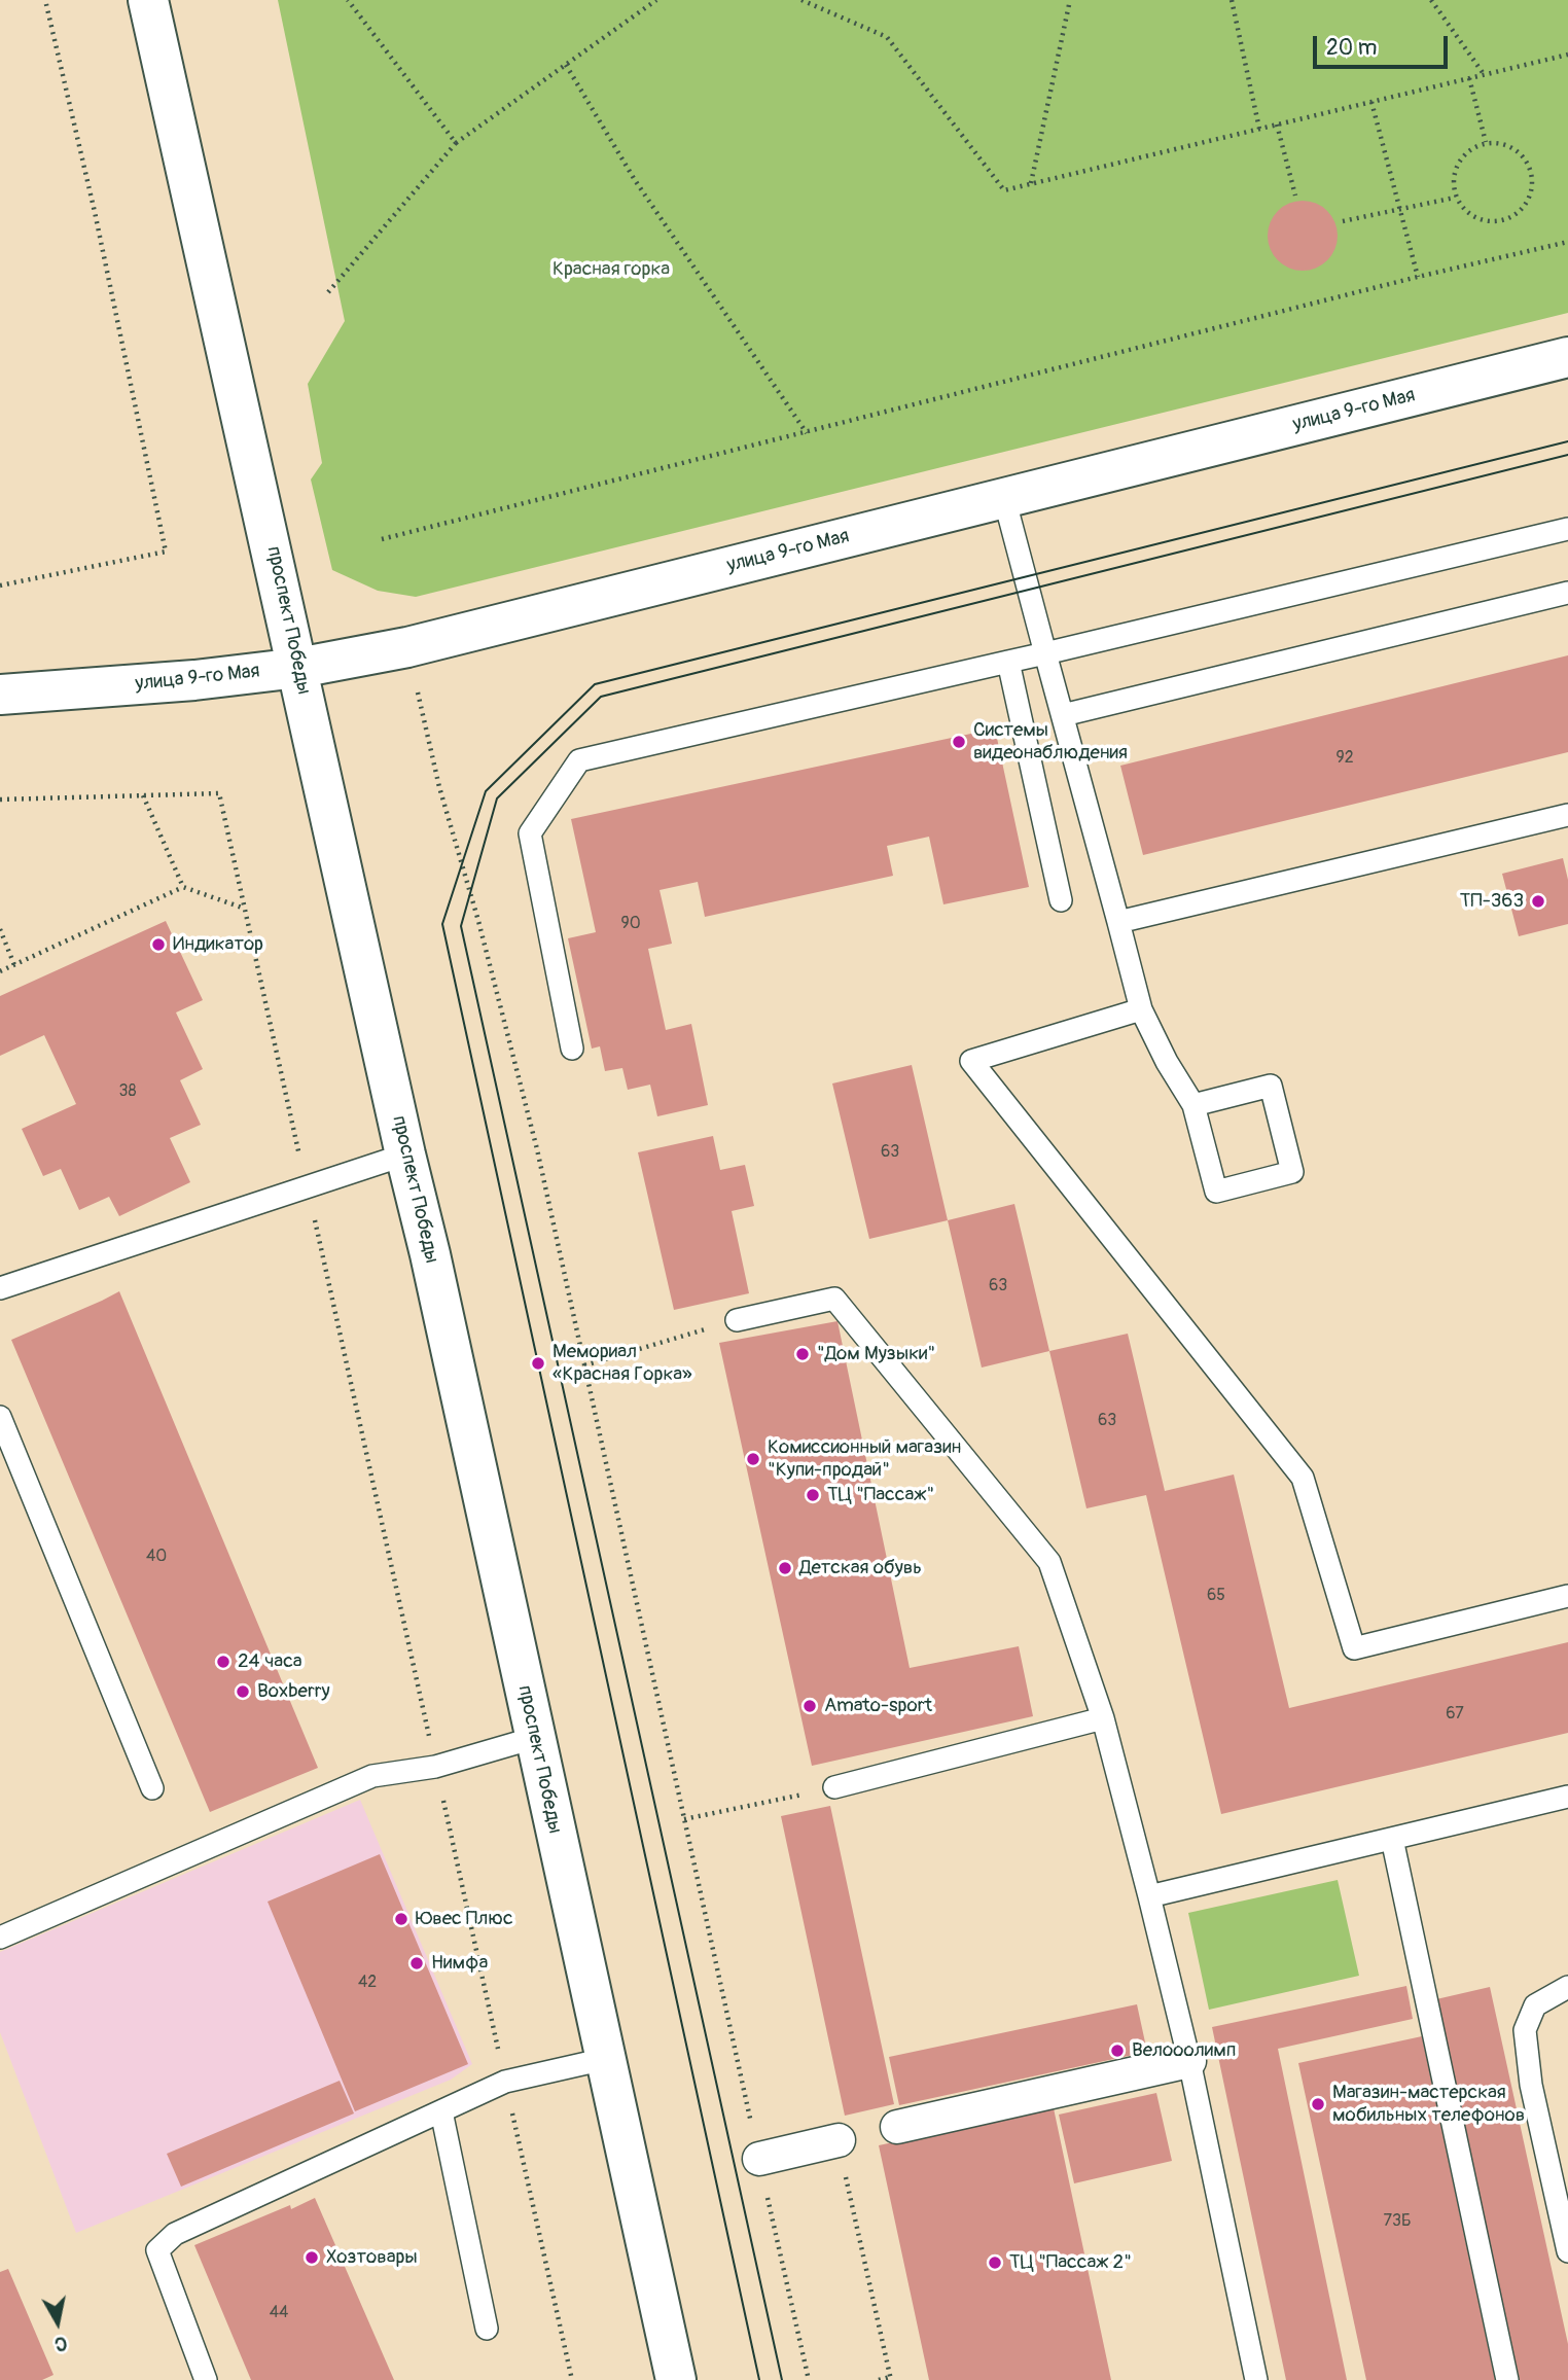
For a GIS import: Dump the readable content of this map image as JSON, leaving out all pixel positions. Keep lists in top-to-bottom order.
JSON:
{
  "streets": {
    "street": ["улица 9-го Мая", "проспект Победы"]
  },
  "crossings": [
    ["улица 9-го Мая", "проспект Победы"]
  ],
  "parks": ["Красная горка"],
  "places": [
    "Системы видеонаблюдения",
    "ТП-363",
    "Индикатор",
    "\"Дом Музыки\"",
    "Мемориал «Красная Горка»",
    "Комиссионный магазин \"Купи-продай\"",
    "ТЦ \"Пассаж\"",
    "Детская обувь",
    "24 часа",
    "Boxberry",
    "Amato-sport",
    "Ювес Плюс",
    "Нимфа",
    "Велооолимп",
    "Магазин-мастерская мобильных телефонов",
    "Хозтовары",
    "ТЦ \"Пассаж 2\""
  ],
  "house_numbers": [
    "92",
    "90",
    "38",
    "63",
    "63",
    "63",
    "40",
    "65",
    "67",
    "42",
    "73Б",
    "44"
  ],
  "scale_bar": "20 m",
  "north": "bottom"
}
